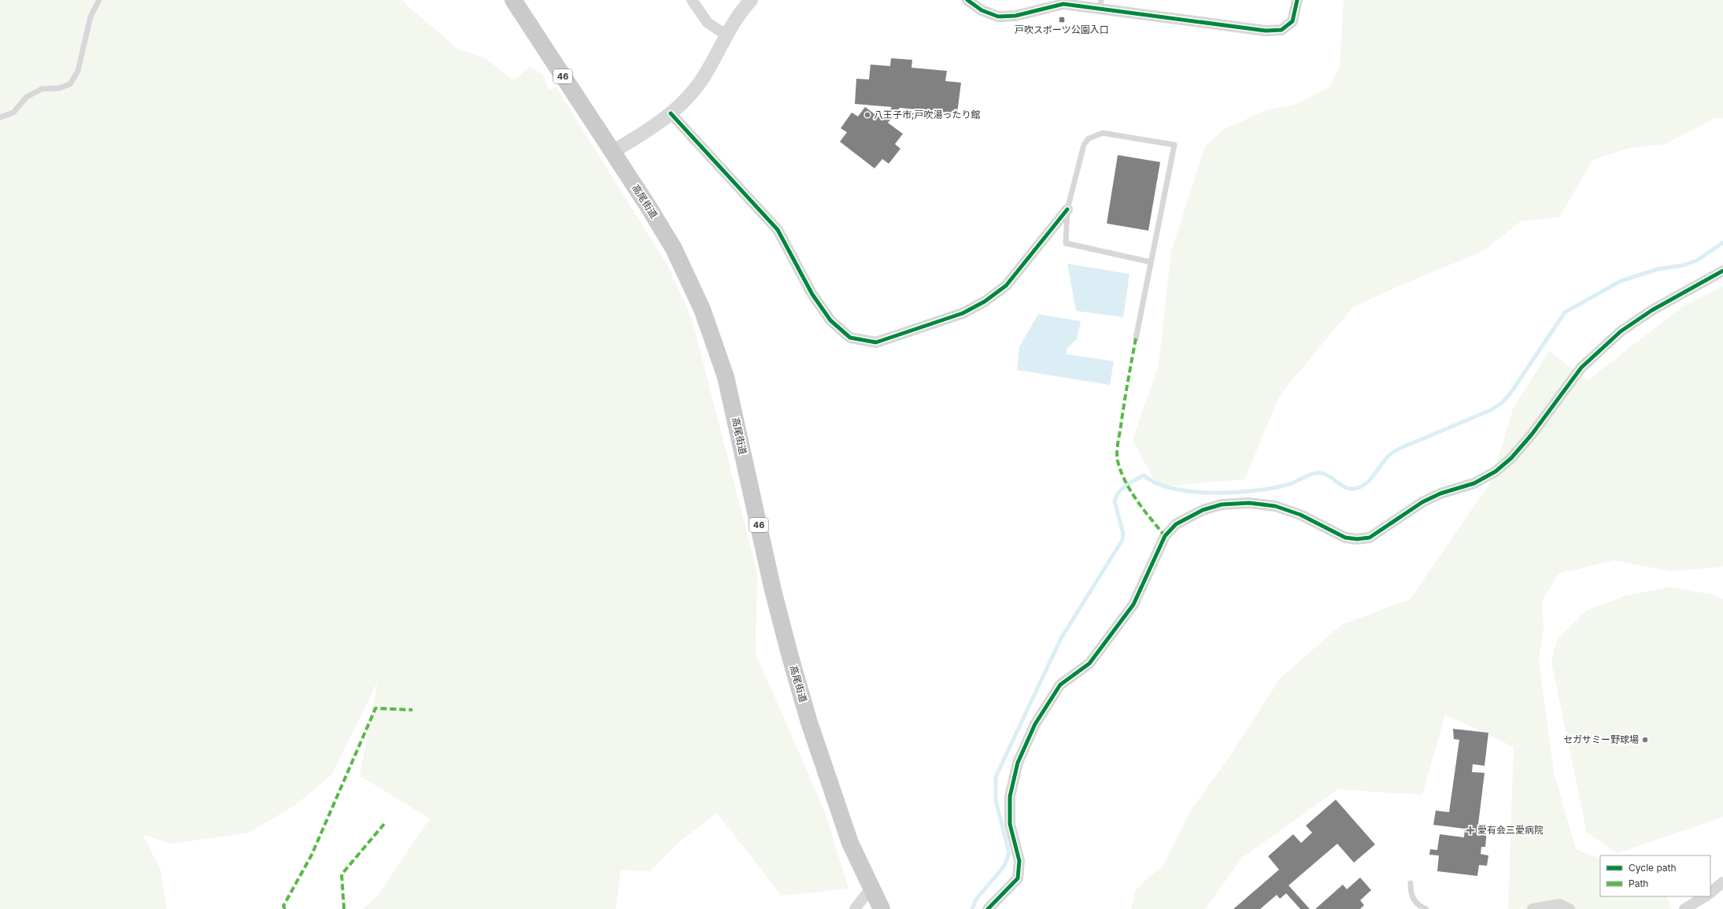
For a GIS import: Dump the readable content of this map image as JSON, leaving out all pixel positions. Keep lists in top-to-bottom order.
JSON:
{
  "streets": {
    "main road": ["46", "高尾街道"]
  },
  "places": {
    "transit": ["戸吹スポーツ公園入口"],
    "other": ["八王子市;戸吹湯ったり館", "セガサミー野球場"],
    "health": ["愛有会三愛病院"]
  },
  "legend": ["Cycle path", "Path"]
}
